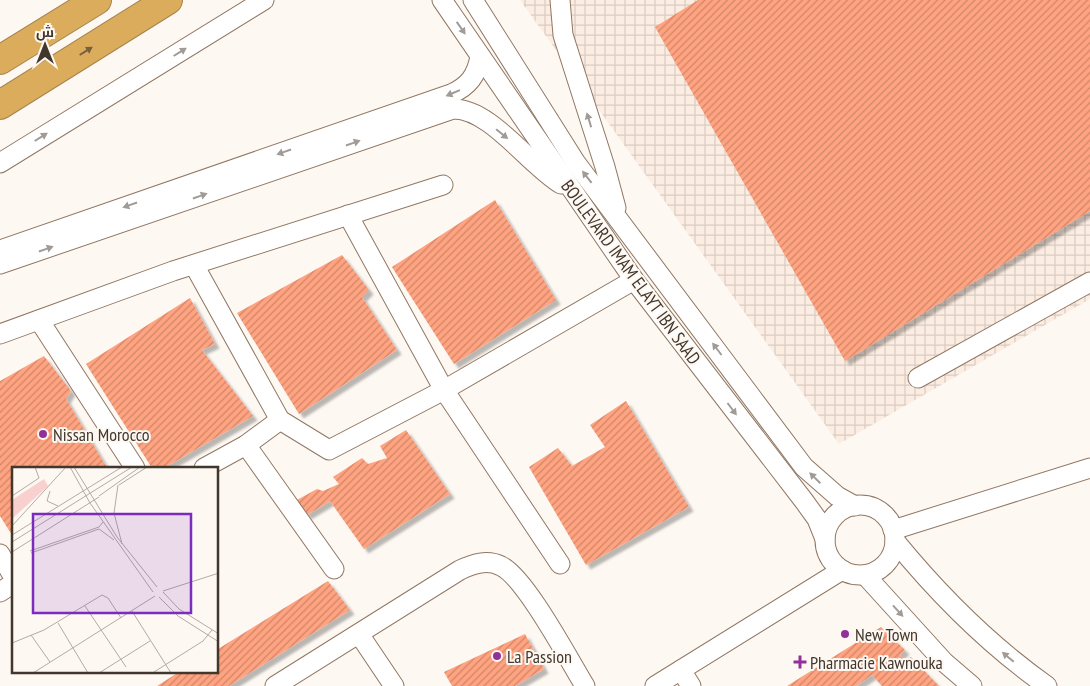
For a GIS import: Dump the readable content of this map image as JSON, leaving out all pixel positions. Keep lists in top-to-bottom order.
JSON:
{
  "streets": {
    "street": ["BOULEVARD IMAM ELAYT IBN SAAD"]
  },
  "places": {
    "other": ["Nissan Morocco", "New Town", "La Passion"],
    "health": ["Pharmacie Kawnouka"]
  },
  "north": "top"
}
